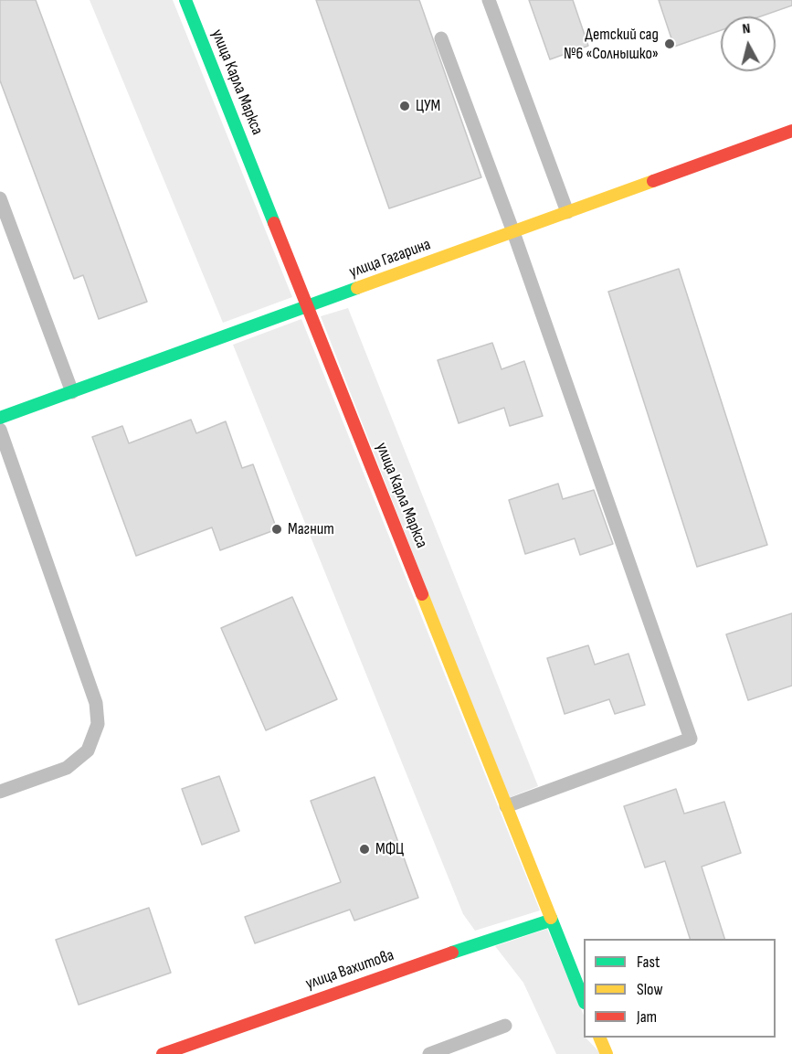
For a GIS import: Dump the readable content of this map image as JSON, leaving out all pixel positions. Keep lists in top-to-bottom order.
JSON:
{
  "streets": {
    "street": ["улица Карла Маркса", "улица Гагарина", "улица Вахитова"]
  },
  "crossings": [
    ["улица Карла Маркса", "улица Гагарина"],
    ["улица Карла Маркса", "улица Вахитова"]
  ],
  "places": [
    "Детский сад №6 «Солнышко»",
    "ЦУМ",
    "Магнит",
    "МФЦ"
  ],
  "legend": ["Fast", "Slow", "Jam"],
  "north": "top"
}
